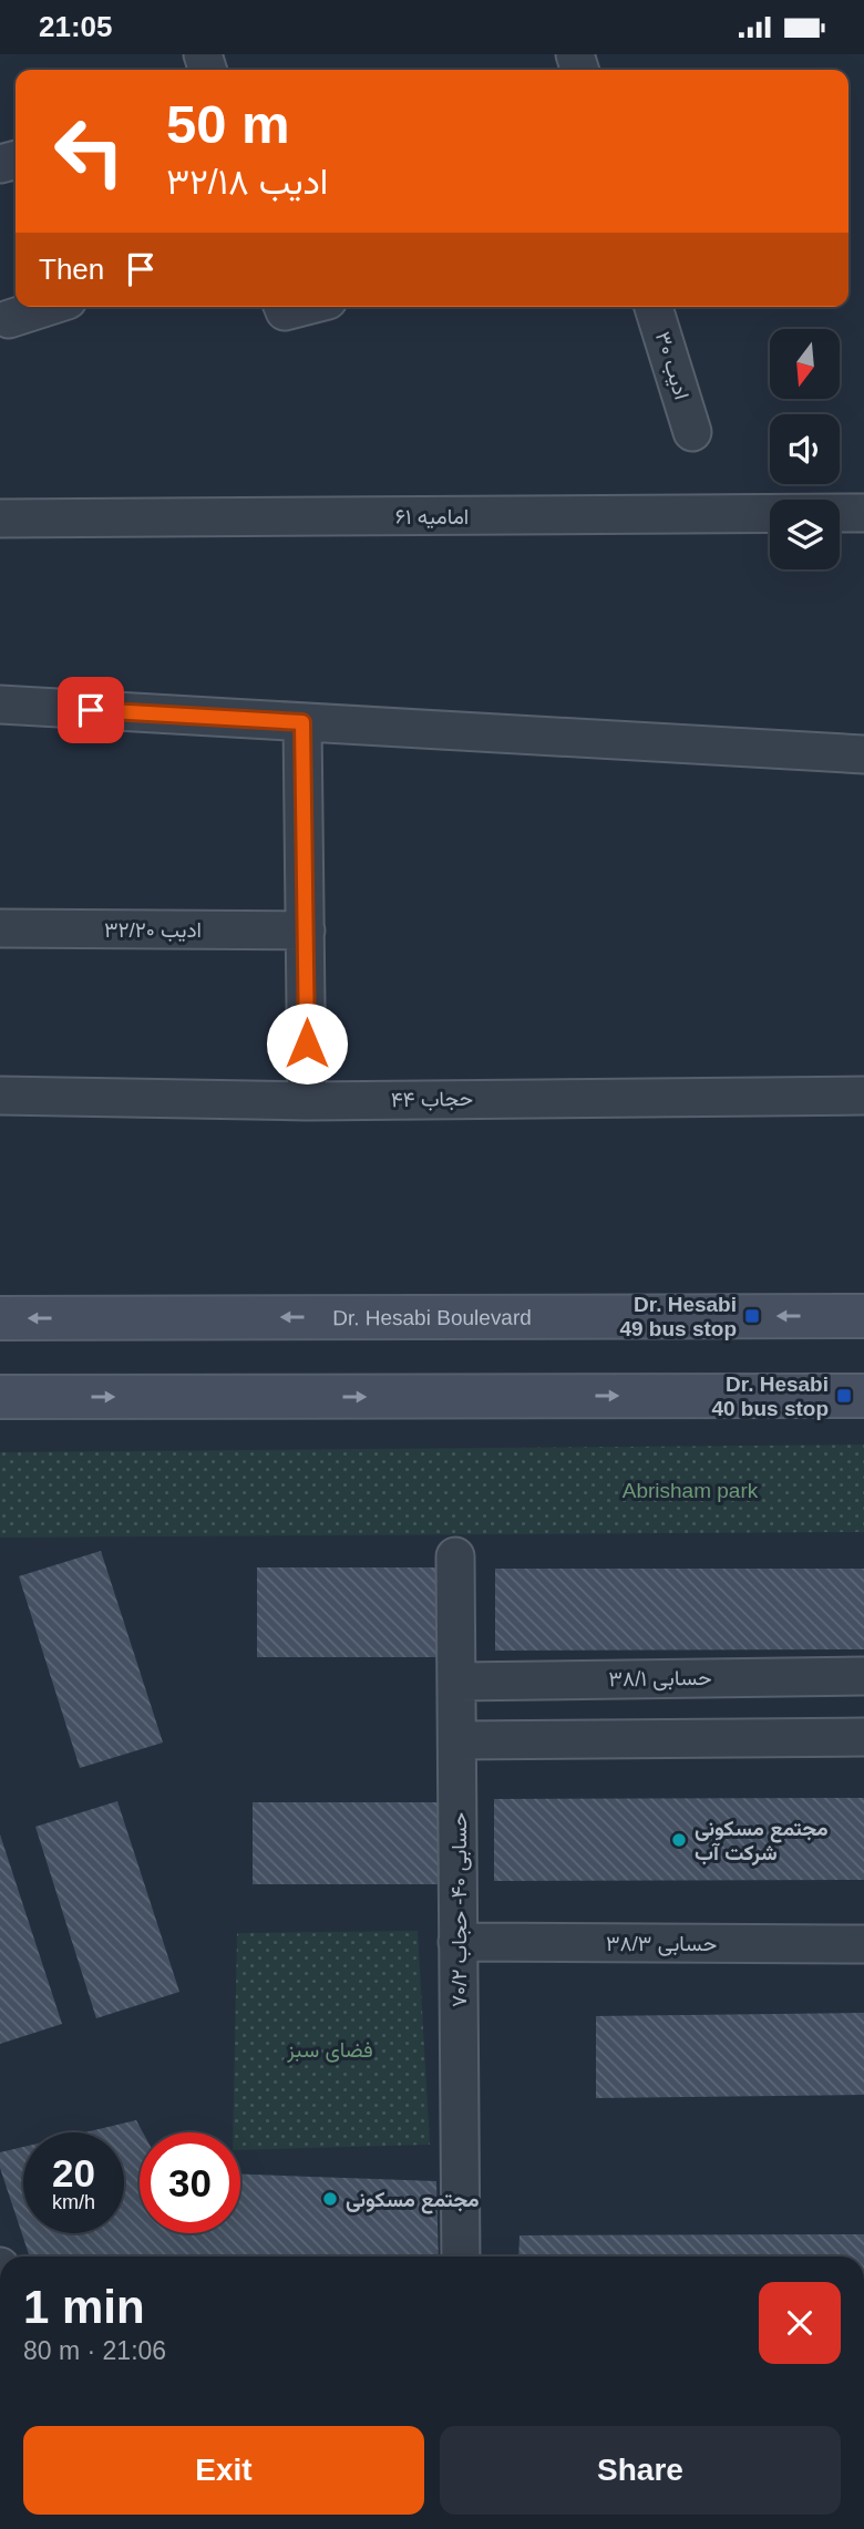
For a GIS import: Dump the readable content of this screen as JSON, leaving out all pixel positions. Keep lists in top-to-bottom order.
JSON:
{
  "streets": {
    "main road": ["Dr. Hesabi Boulevard"],
    "street": [
      "ادیب ۳۰",
      "امامیه ۶۱",
      "ادیب ۳۲/۲۰",
      "حجاب ۴۴",
      "حسابی ۳۸/۱",
      "حسابی ۴۰- حجاب ۷۰/۲",
      "حسابی ۳۸/۳"
    ]
  },
  "crossings": [
    ["حسابی ۳۸/۱", "حسابی ۴۰- حجاب ۷۰/۲"],
    ["حسابی ۴۰- حجاب ۷۰/۲", "حسابی ۳۸/۳"]
  ],
  "parks": ["Abrisham park", "فضای سبز"],
  "places": {
    "transit": ["Dr. Hesabi 49 bus stop", "Dr. Hesabi 40 bus stop"],
    "other": ["مجتمع مسکونی شرکت آب", "مجتمع مسکونی"]
  },
  "north": "bottom",
  "page": {
    "status": "21:05",
    "turn": ["50 m", "ادیب ۳۲/۱۸"],
    "then": "Then",
    "speed": "20 km/h",
    "limit": "30",
    "heading": ["1 min", "80 m · 21:06"],
    "buttons": ["Exit", "Share"]
  }
}
